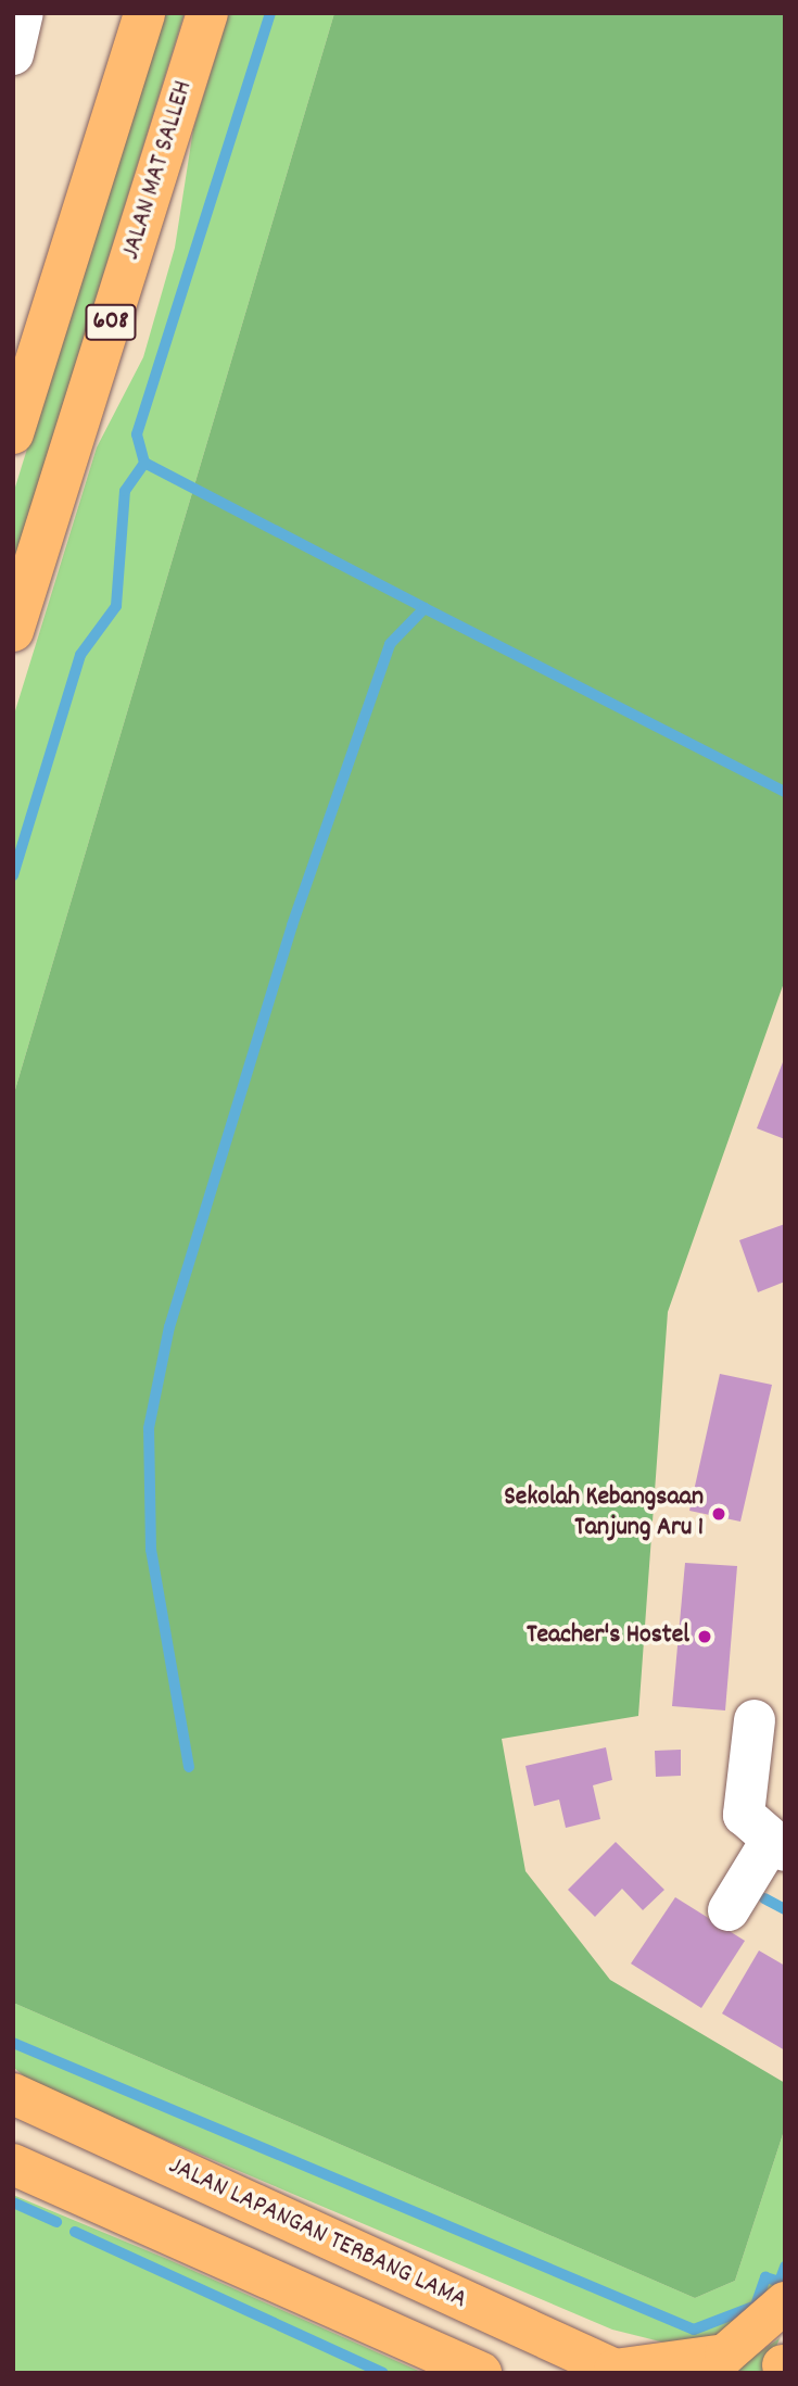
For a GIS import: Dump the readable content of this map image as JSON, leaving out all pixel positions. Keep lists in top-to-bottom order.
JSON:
{
  "streets": {
    "main road": ["JALAN MAT SALLEH", "608", "JALAN LAPANGAN TERBANG LAMA"]
  },
  "places": ["Sekolah Kebangsaan Tanjung Aru 1", "Teacher's Hostel"]
}
